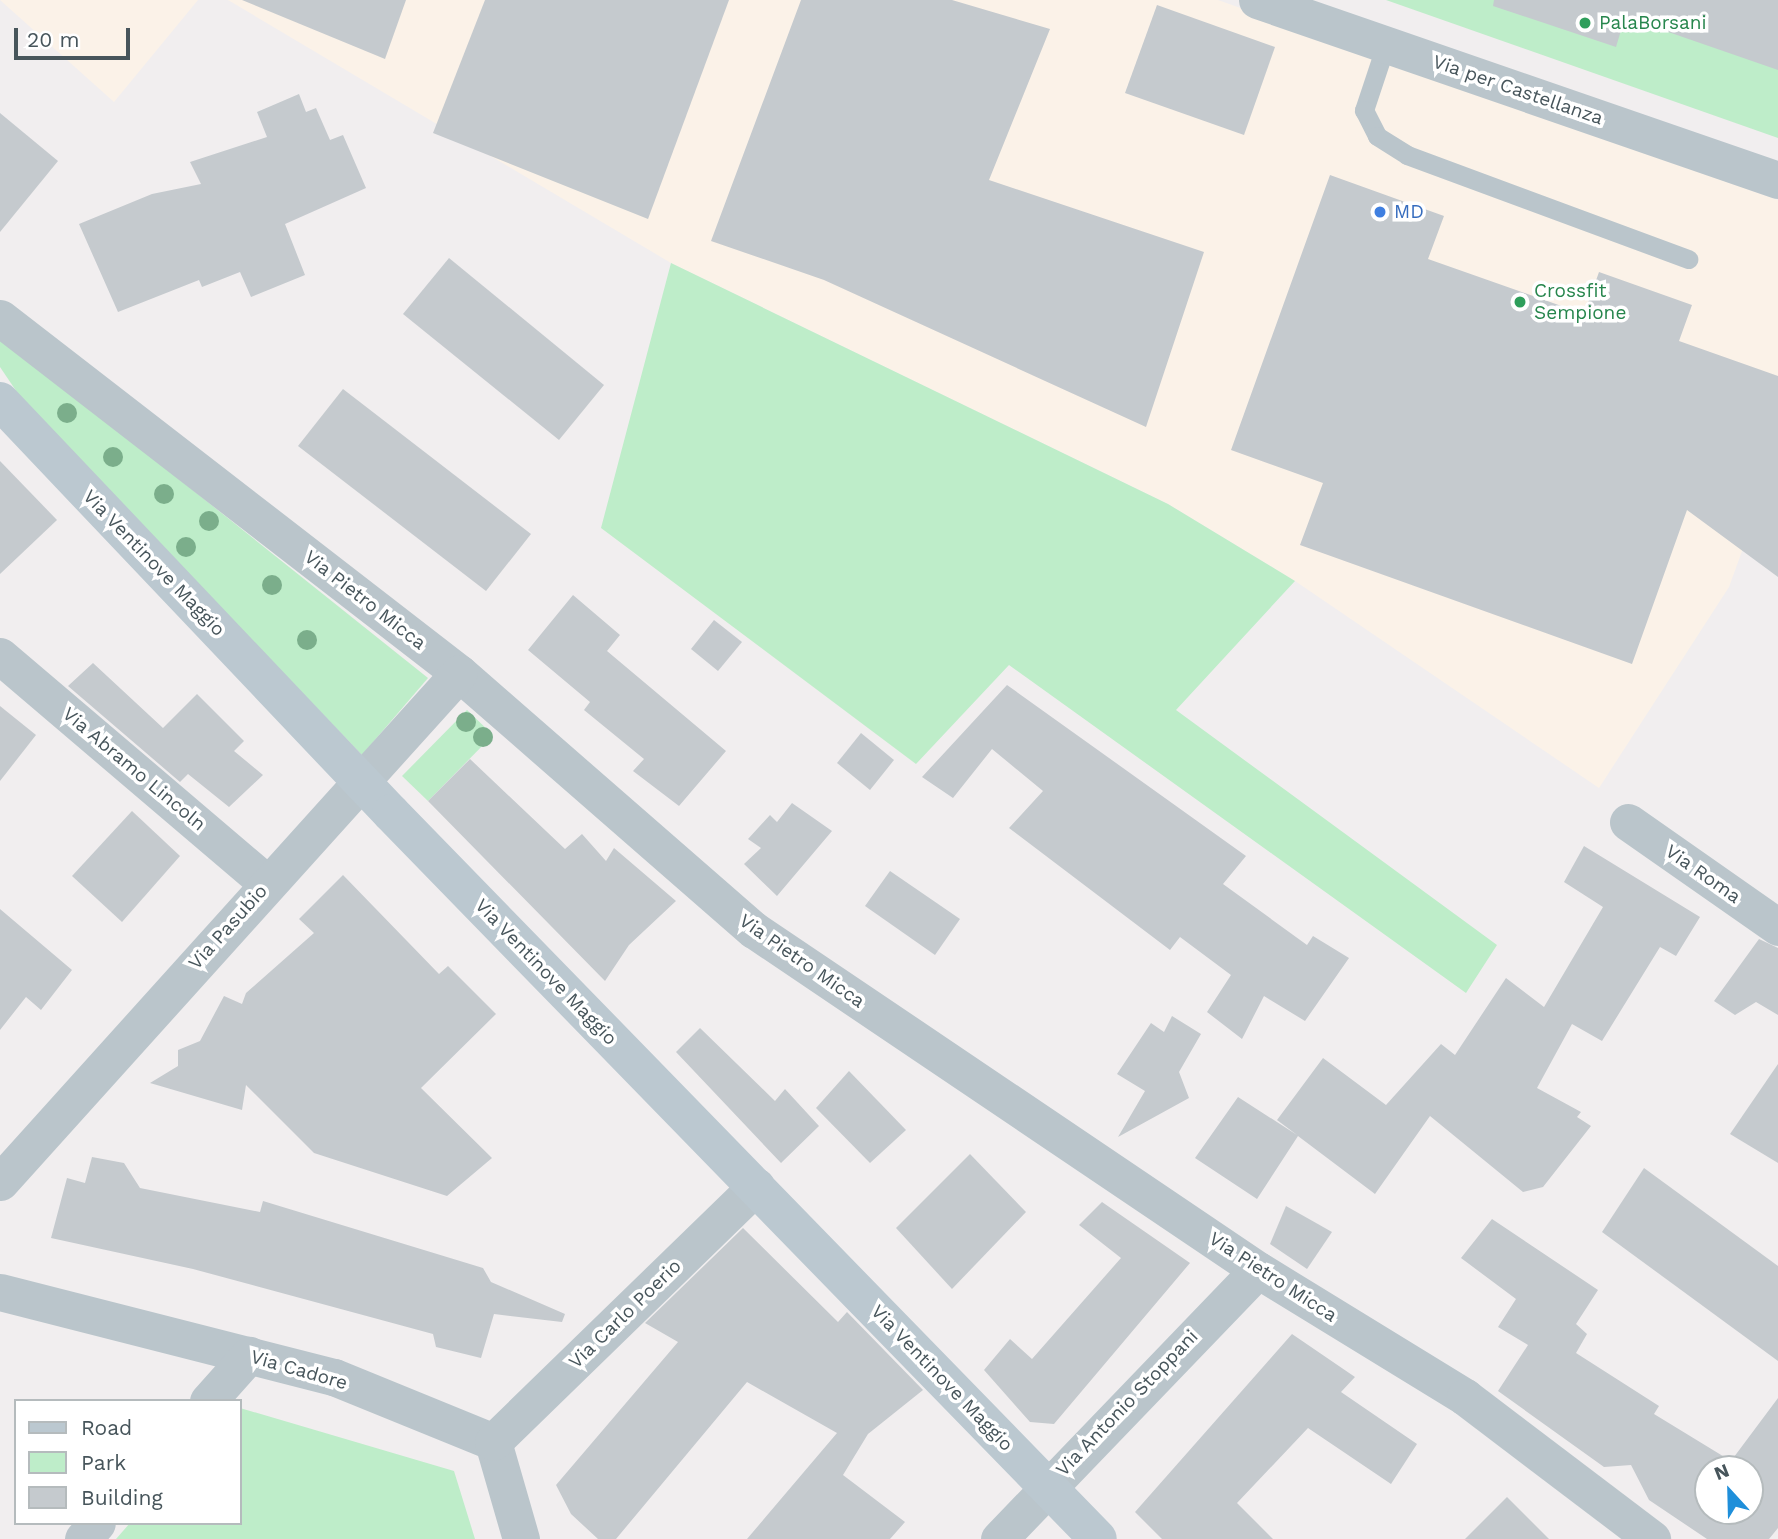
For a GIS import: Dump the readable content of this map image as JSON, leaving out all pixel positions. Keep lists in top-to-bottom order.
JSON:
{
  "streets": {
    "street": [
      "Via per Castellanza",
      "Via Ventinove Maggio",
      "Via Pietro Micca",
      "Via Abramo Lincoln",
      "Via Roma",
      "Via Pasubio",
      "Via Carlo Poerio",
      "Via Cadore",
      "Via Antonio Stoppani"
    ]
  },
  "crossings": [
    ["Via Ventinove Maggio", "Via Pasubio"],
    ["Via Ventinove Maggio", "Via Carlo Poerio"],
    ["Via Ventinove Maggio", "Via Antonio Stoppani"],
    ["Via Pietro Micca", "Via Pasubio"],
    ["Via Pietro Micca", "Via Antonio Stoppani"],
    ["Via Abramo Lincoln", "Via Pasubio"],
    ["Via Carlo Poerio", "Via Cadore"]
  ],
  "places": ["PalaBorsani", "MD", "Crossfit Sempione"],
  "legend": ["Road", "Park", "Building"],
  "scale_bar": "20 m",
  "north": "top"
}
